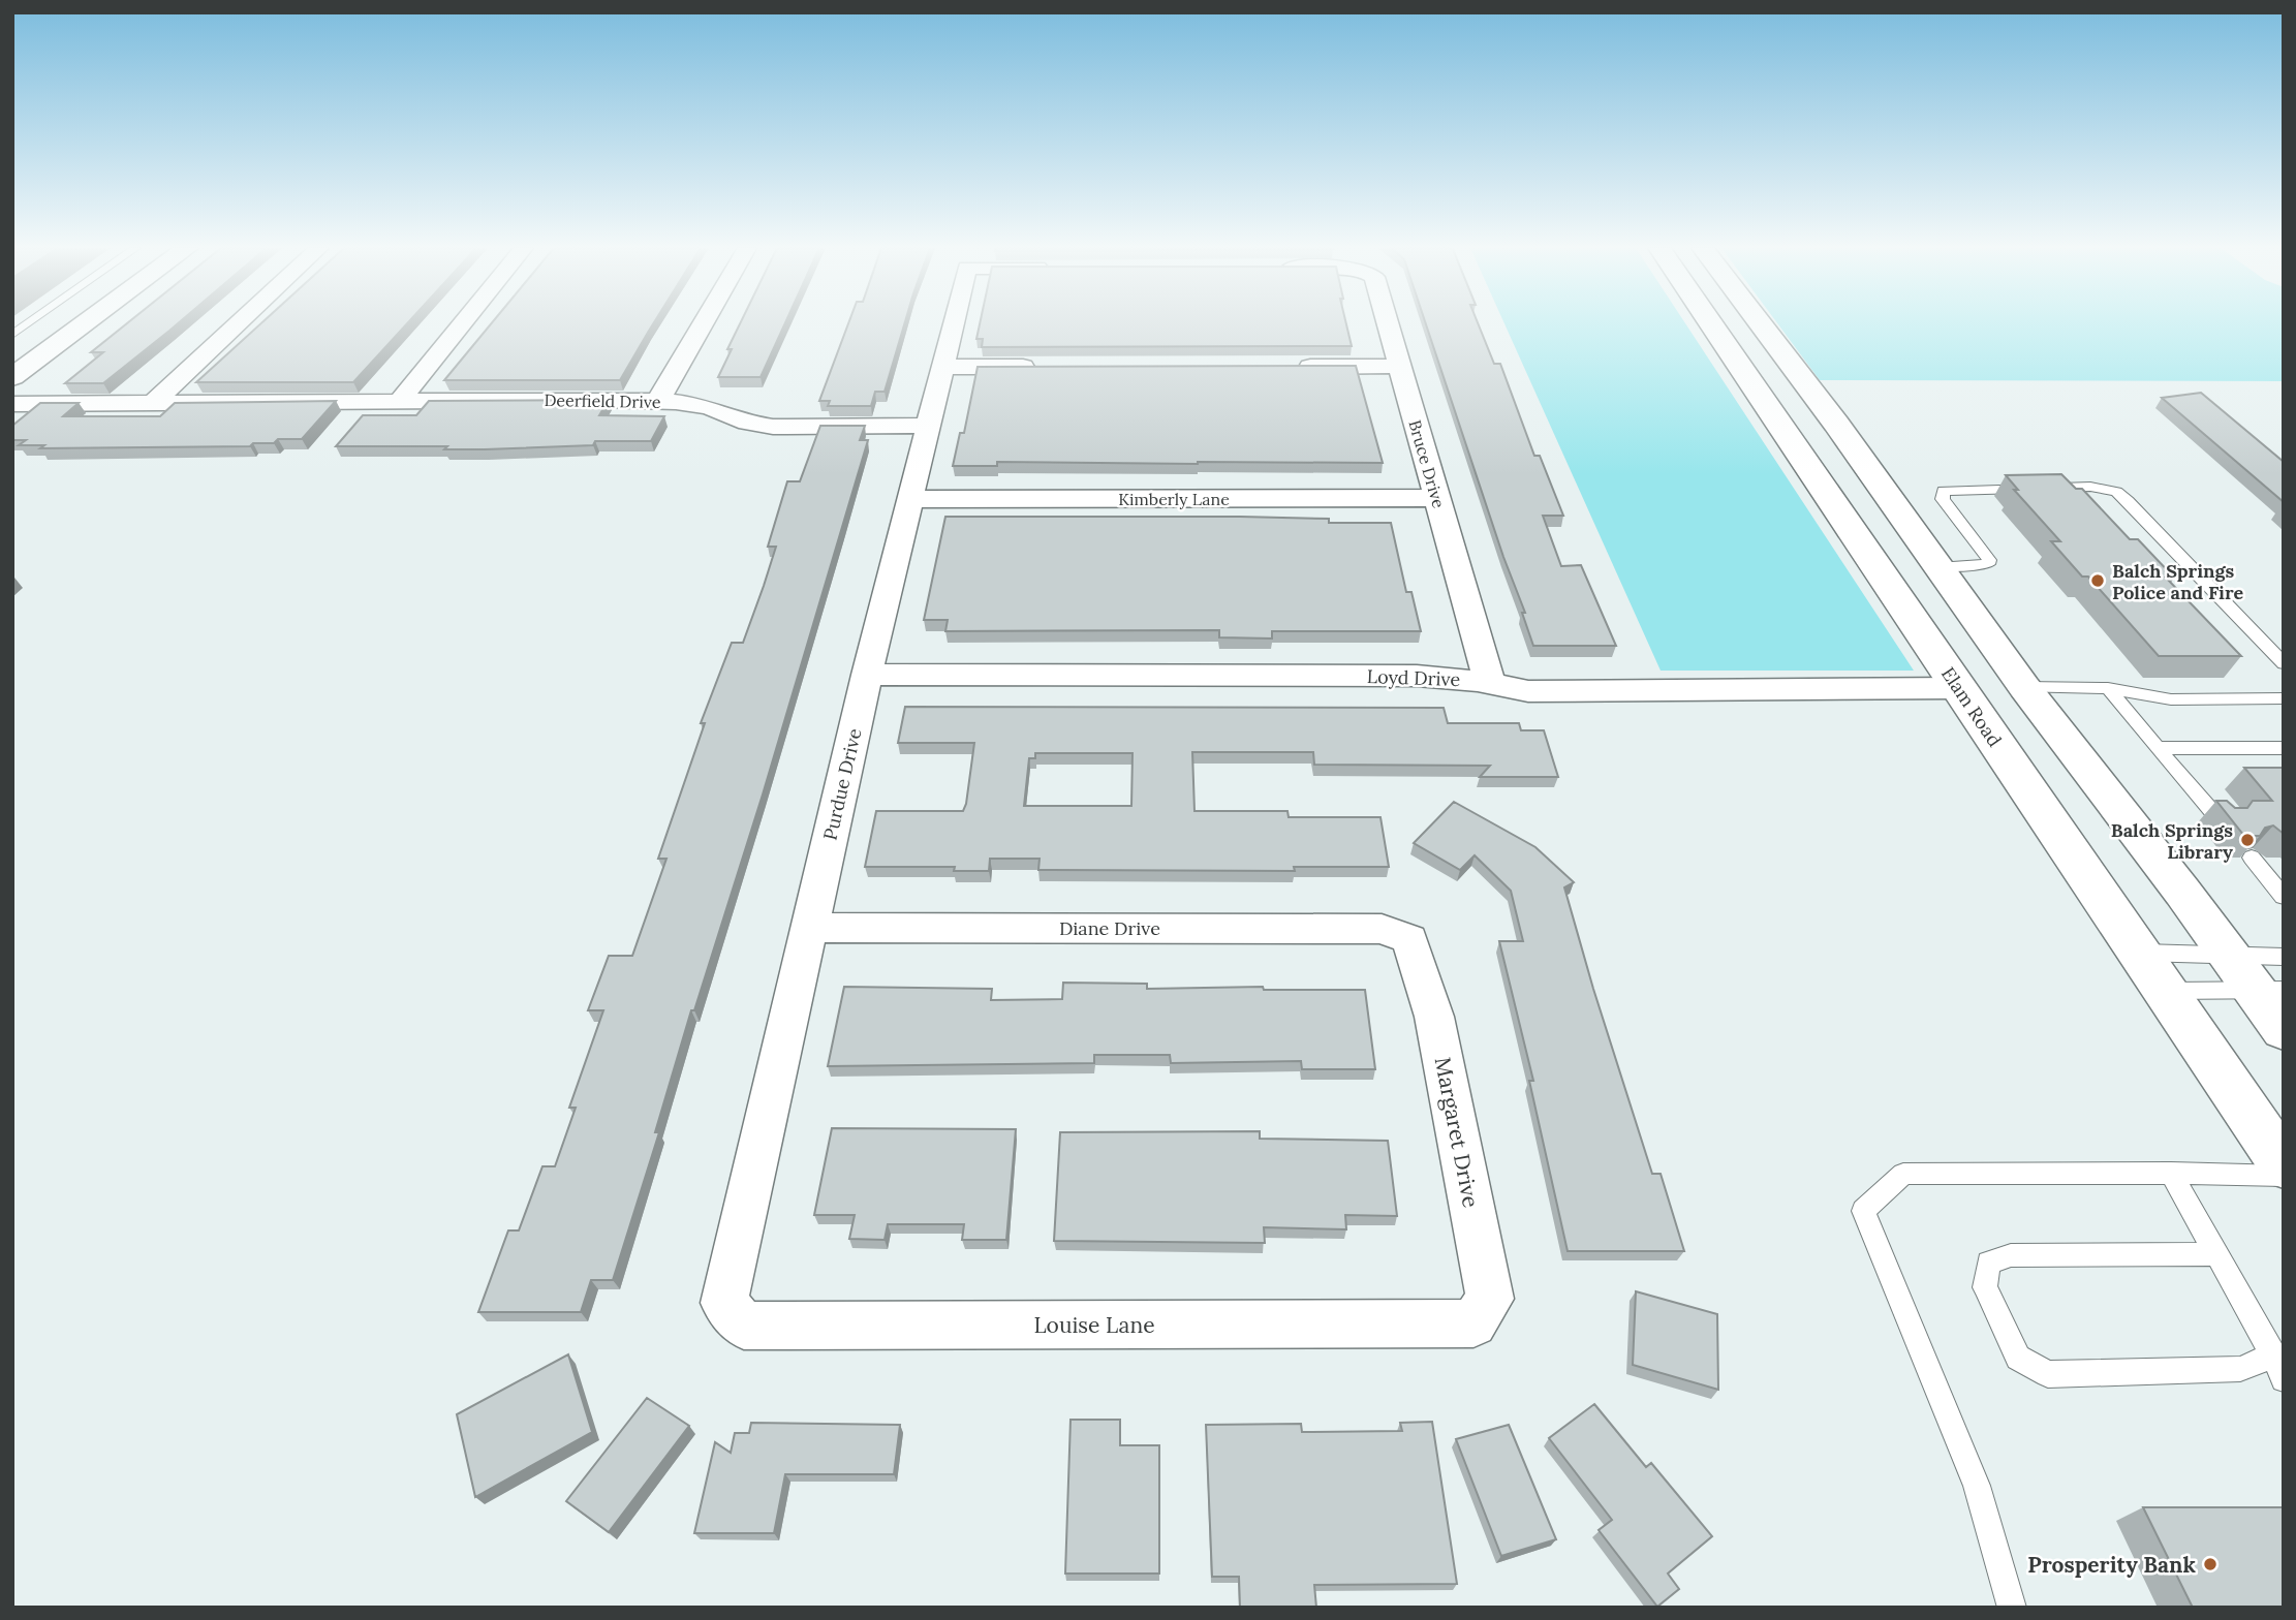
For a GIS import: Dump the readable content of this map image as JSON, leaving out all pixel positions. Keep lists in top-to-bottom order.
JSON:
{
  "streets": {
    "main road": ["Elam Road"],
    "street": [
      "Deerfield Drive",
      "Bruce Drive",
      "Kimberly Lane",
      "Loyd Drive",
      "Purdue Drive",
      "Diane Drive",
      "Margaret Drive",
      "Louise Lane"
    ]
  },
  "crossings": [
    ["Deerfield Drive", "Purdue Drive"],
    ["Bruce Drive", "Kimberly Lane"],
    ["Bruce Drive", "Loyd Drive"],
    ["Kimberly Lane", "Purdue Drive"],
    ["Loyd Drive", "Elam Road"],
    ["Loyd Drive", "Purdue Drive"],
    ["Purdue Drive", "Diane Drive"],
    ["Purdue Drive", "Louise Lane"],
    ["Diane Drive", "Margaret Drive"],
    ["Margaret Drive", "Louise Lane"]
  ],
  "places": ["Balch Springs Police and Fire", "Balch Springs Library", "Prosperity Bank"]
}
